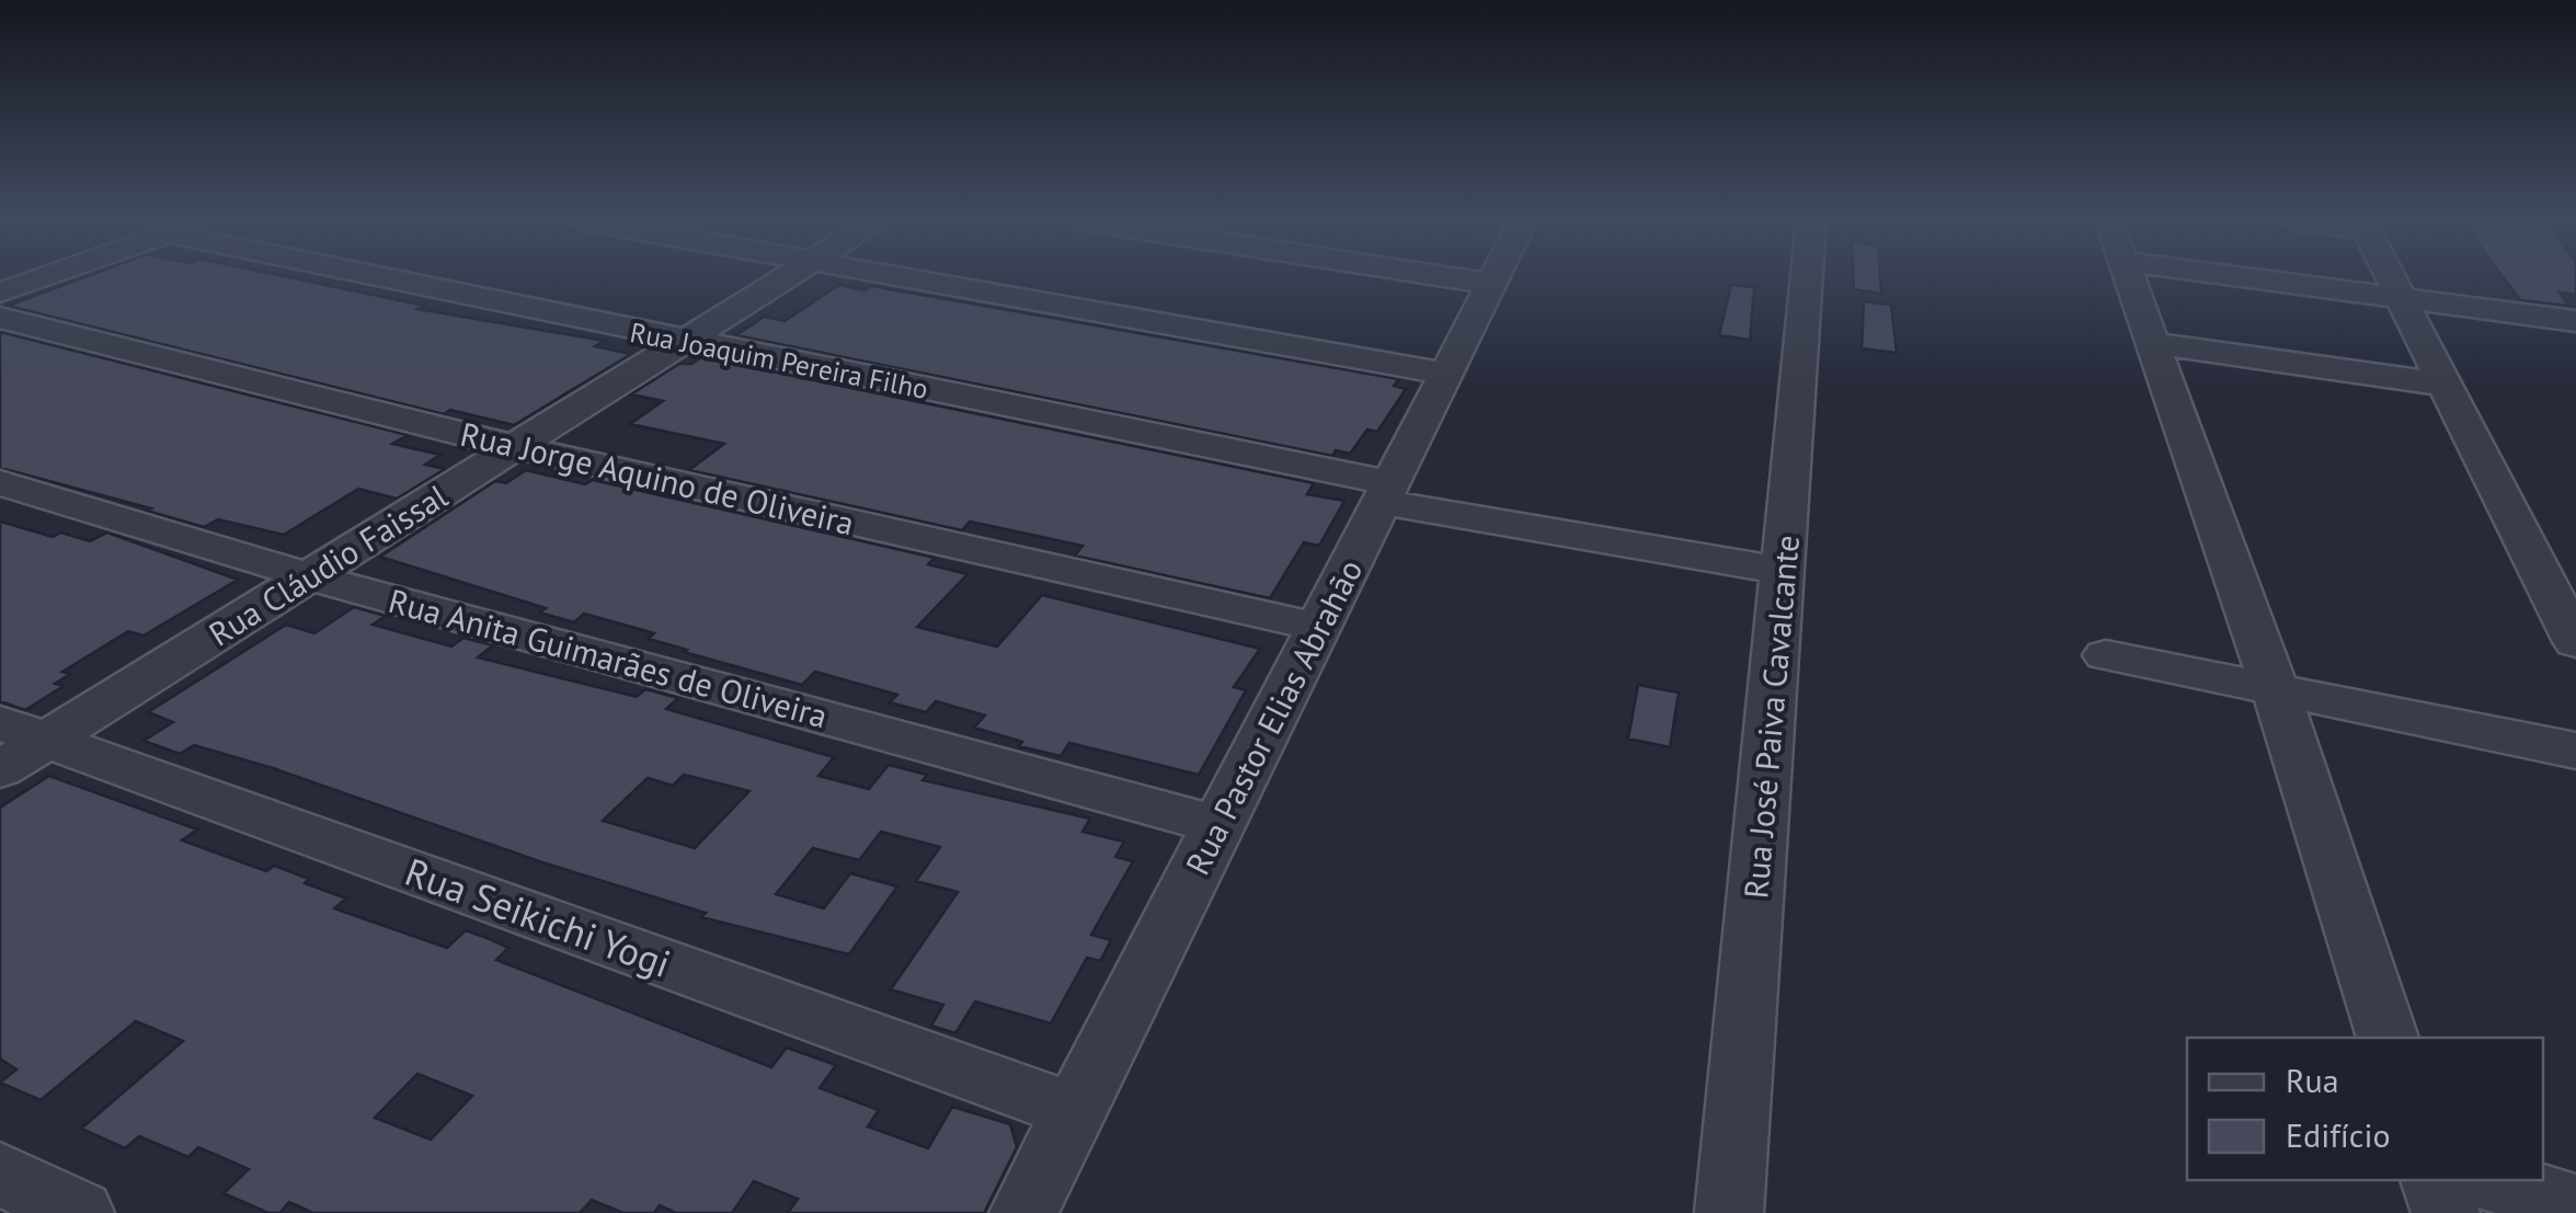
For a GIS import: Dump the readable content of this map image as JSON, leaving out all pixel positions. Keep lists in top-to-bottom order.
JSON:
{
  "streets": {
    "street": [
      "Rua Joaquim Pereira Filho",
      "Rua Jorge Aquino de Oliveira",
      "Rua Cláudio Faissal",
      "Rua Anita Guimarães de Oliveira",
      "Rua Pastor Elias Abrahão",
      "Rua José Paiva Cavalcante",
      "Rua Seikichi Yogi"
    ]
  },
  "crossings": [
    ["Rua Joaquim Pereira Filho", "Rua Cláudio Faissal"],
    ["Rua Joaquim Pereira Filho", "Rua Pastor Elias Abrahão"],
    ["Rua Joaquim Pereira Filho", "Rua José Paiva Cavalcante"],
    ["Rua Jorge Aquino de Oliveira", "Rua Cláudio Faissal"],
    ["Rua Jorge Aquino de Oliveira", "Rua Pastor Elias Abrahão"],
    ["Rua Cláudio Faissal", "Rua Anita Guimarães de Oliveira"],
    ["Rua Cláudio Faissal", "Rua Seikichi Yogi"],
    ["Rua Anita Guimarães de Oliveira", "Rua Pastor Elias Abrahão"],
    ["Rua Pastor Elias Abrahão", "Rua Seikichi Yogi"]
  ],
  "legend": ["Rua", "Edifício"]
}
